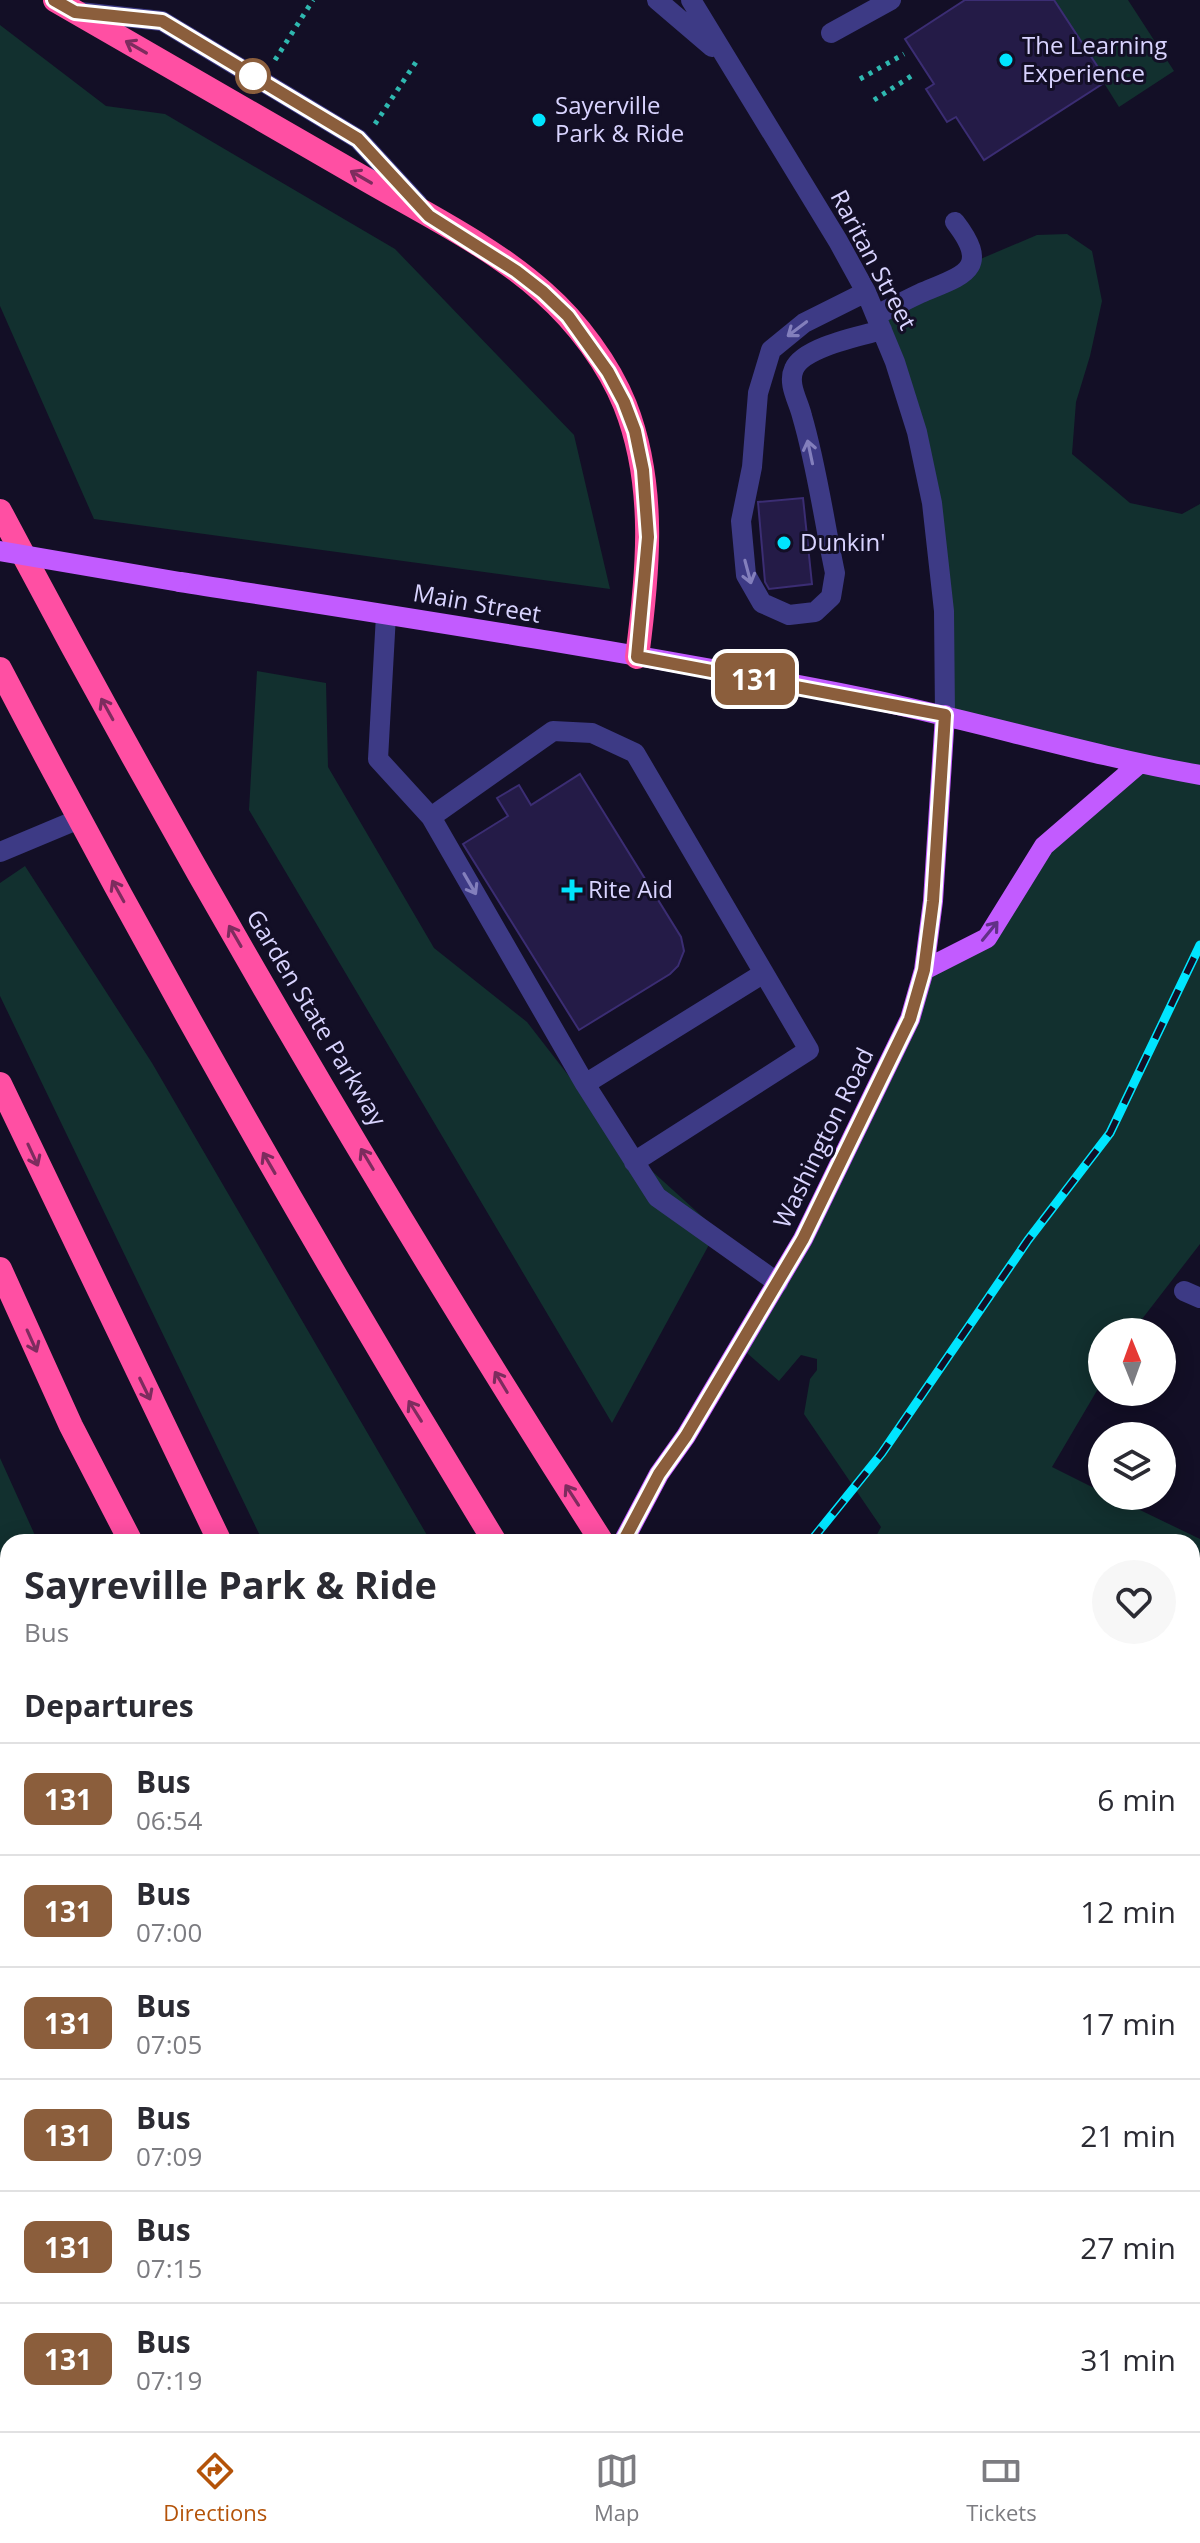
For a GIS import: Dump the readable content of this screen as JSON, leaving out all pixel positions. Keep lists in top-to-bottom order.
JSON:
{
  "streets": {
    "highway": ["Garden State Parkway"],
    "main road": ["Main Street", "Washington Road"],
    "street": ["Raritan Street"]
  },
  "crossings": [
    ["Raritan Street", "Main Street"],
    ["Raritan Street", "Washington Road"],
    ["Main Street", "Washington Road"]
  ],
  "places": {
    "other": ["The Learning Experience", "Sayerville Park & Ride", "Dunkin'"],
    "health": ["Rite Aid"]
  },
  "lines": ["bus line 131"],
  "north": "top",
  "page": {
    "on_map": "131",
    "heading": [
      ["Sayreville Park & Ride", "Bus"],
      "Departures"
    ],
    "list": [
      {
        "mark": "131",
        "name": "Bus",
        "note": "06:54",
        "value": "6 min"
      },
      {
        "mark": "131",
        "name": "Bus",
        "note": "07:00",
        "value": "12 min"
      },
      {
        "mark": "131",
        "name": "Bus",
        "note": "07:05",
        "value": "17 min"
      },
      {
        "mark": "131",
        "name": "Bus",
        "note": "07:09",
        "value": "21 min"
      },
      {
        "mark": "131",
        "name": "Bus",
        "note": "07:15",
        "value": "27 min"
      },
      {
        "mark": "131",
        "name": "Bus",
        "note": "07:19",
        "value": "31 min"
      }
    ],
    "tabs": ["Directions", "Map", "Tickets"]
  }
}
